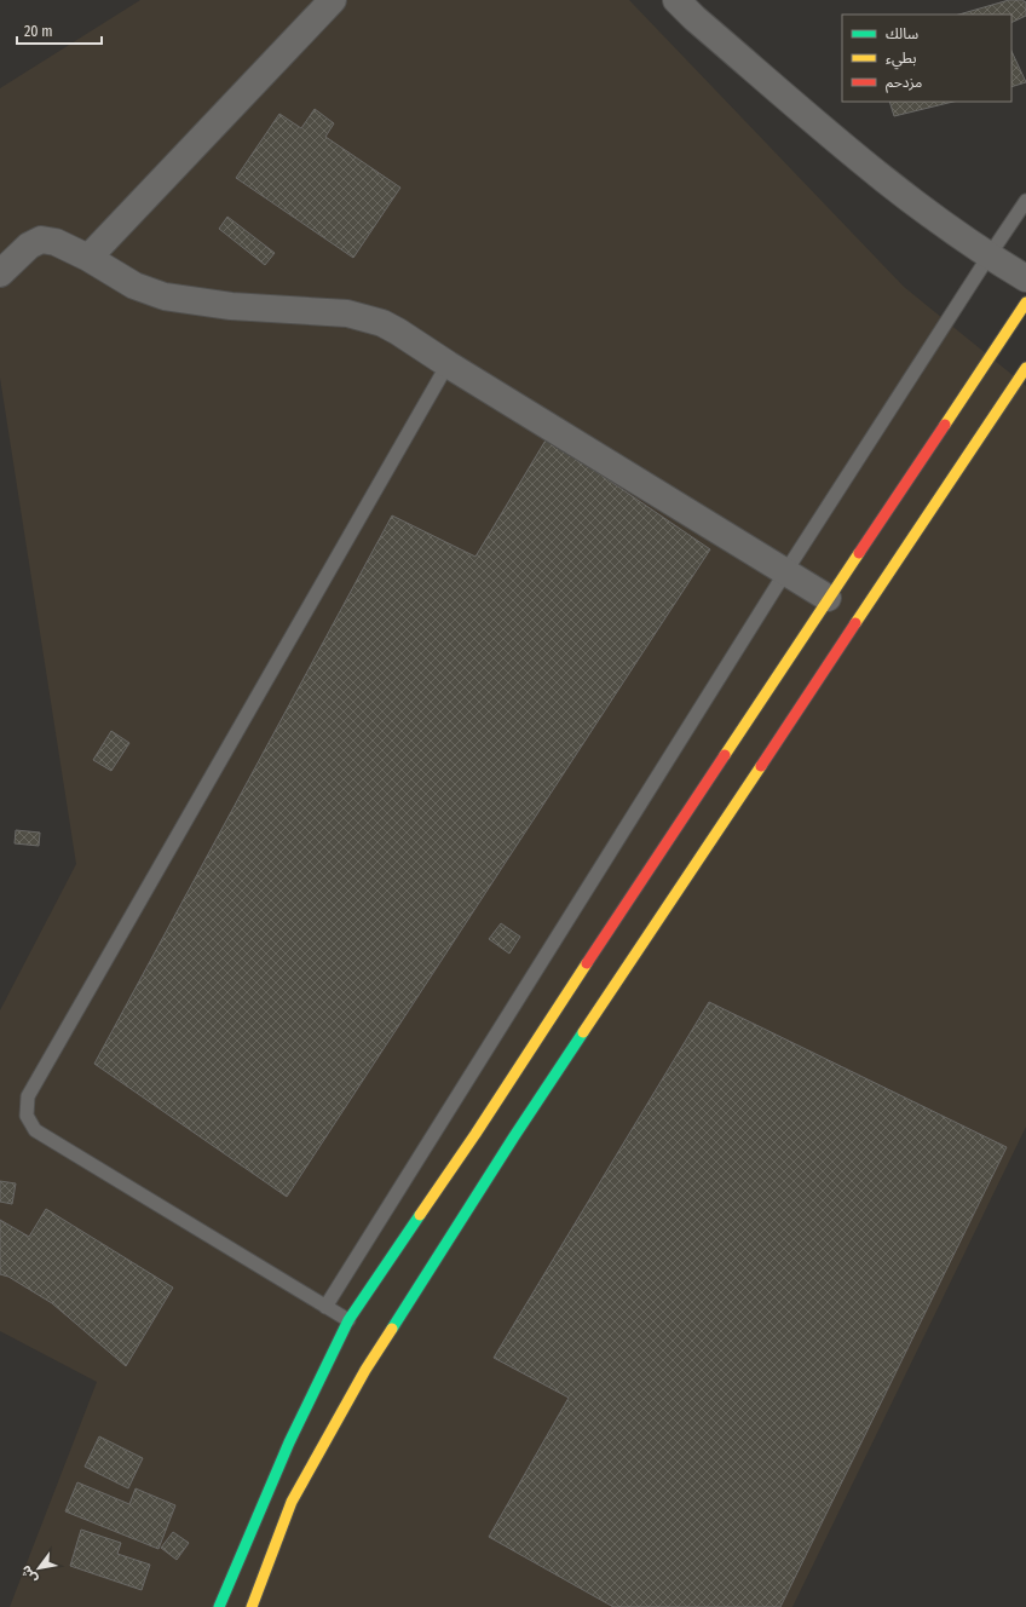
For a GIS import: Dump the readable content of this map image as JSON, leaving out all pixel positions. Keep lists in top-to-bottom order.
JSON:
{
  "legend": ["سالك", "بطيء", "مزدحم"],
  "scale_bar": "20 m",
  "north": "bottom left"
}
